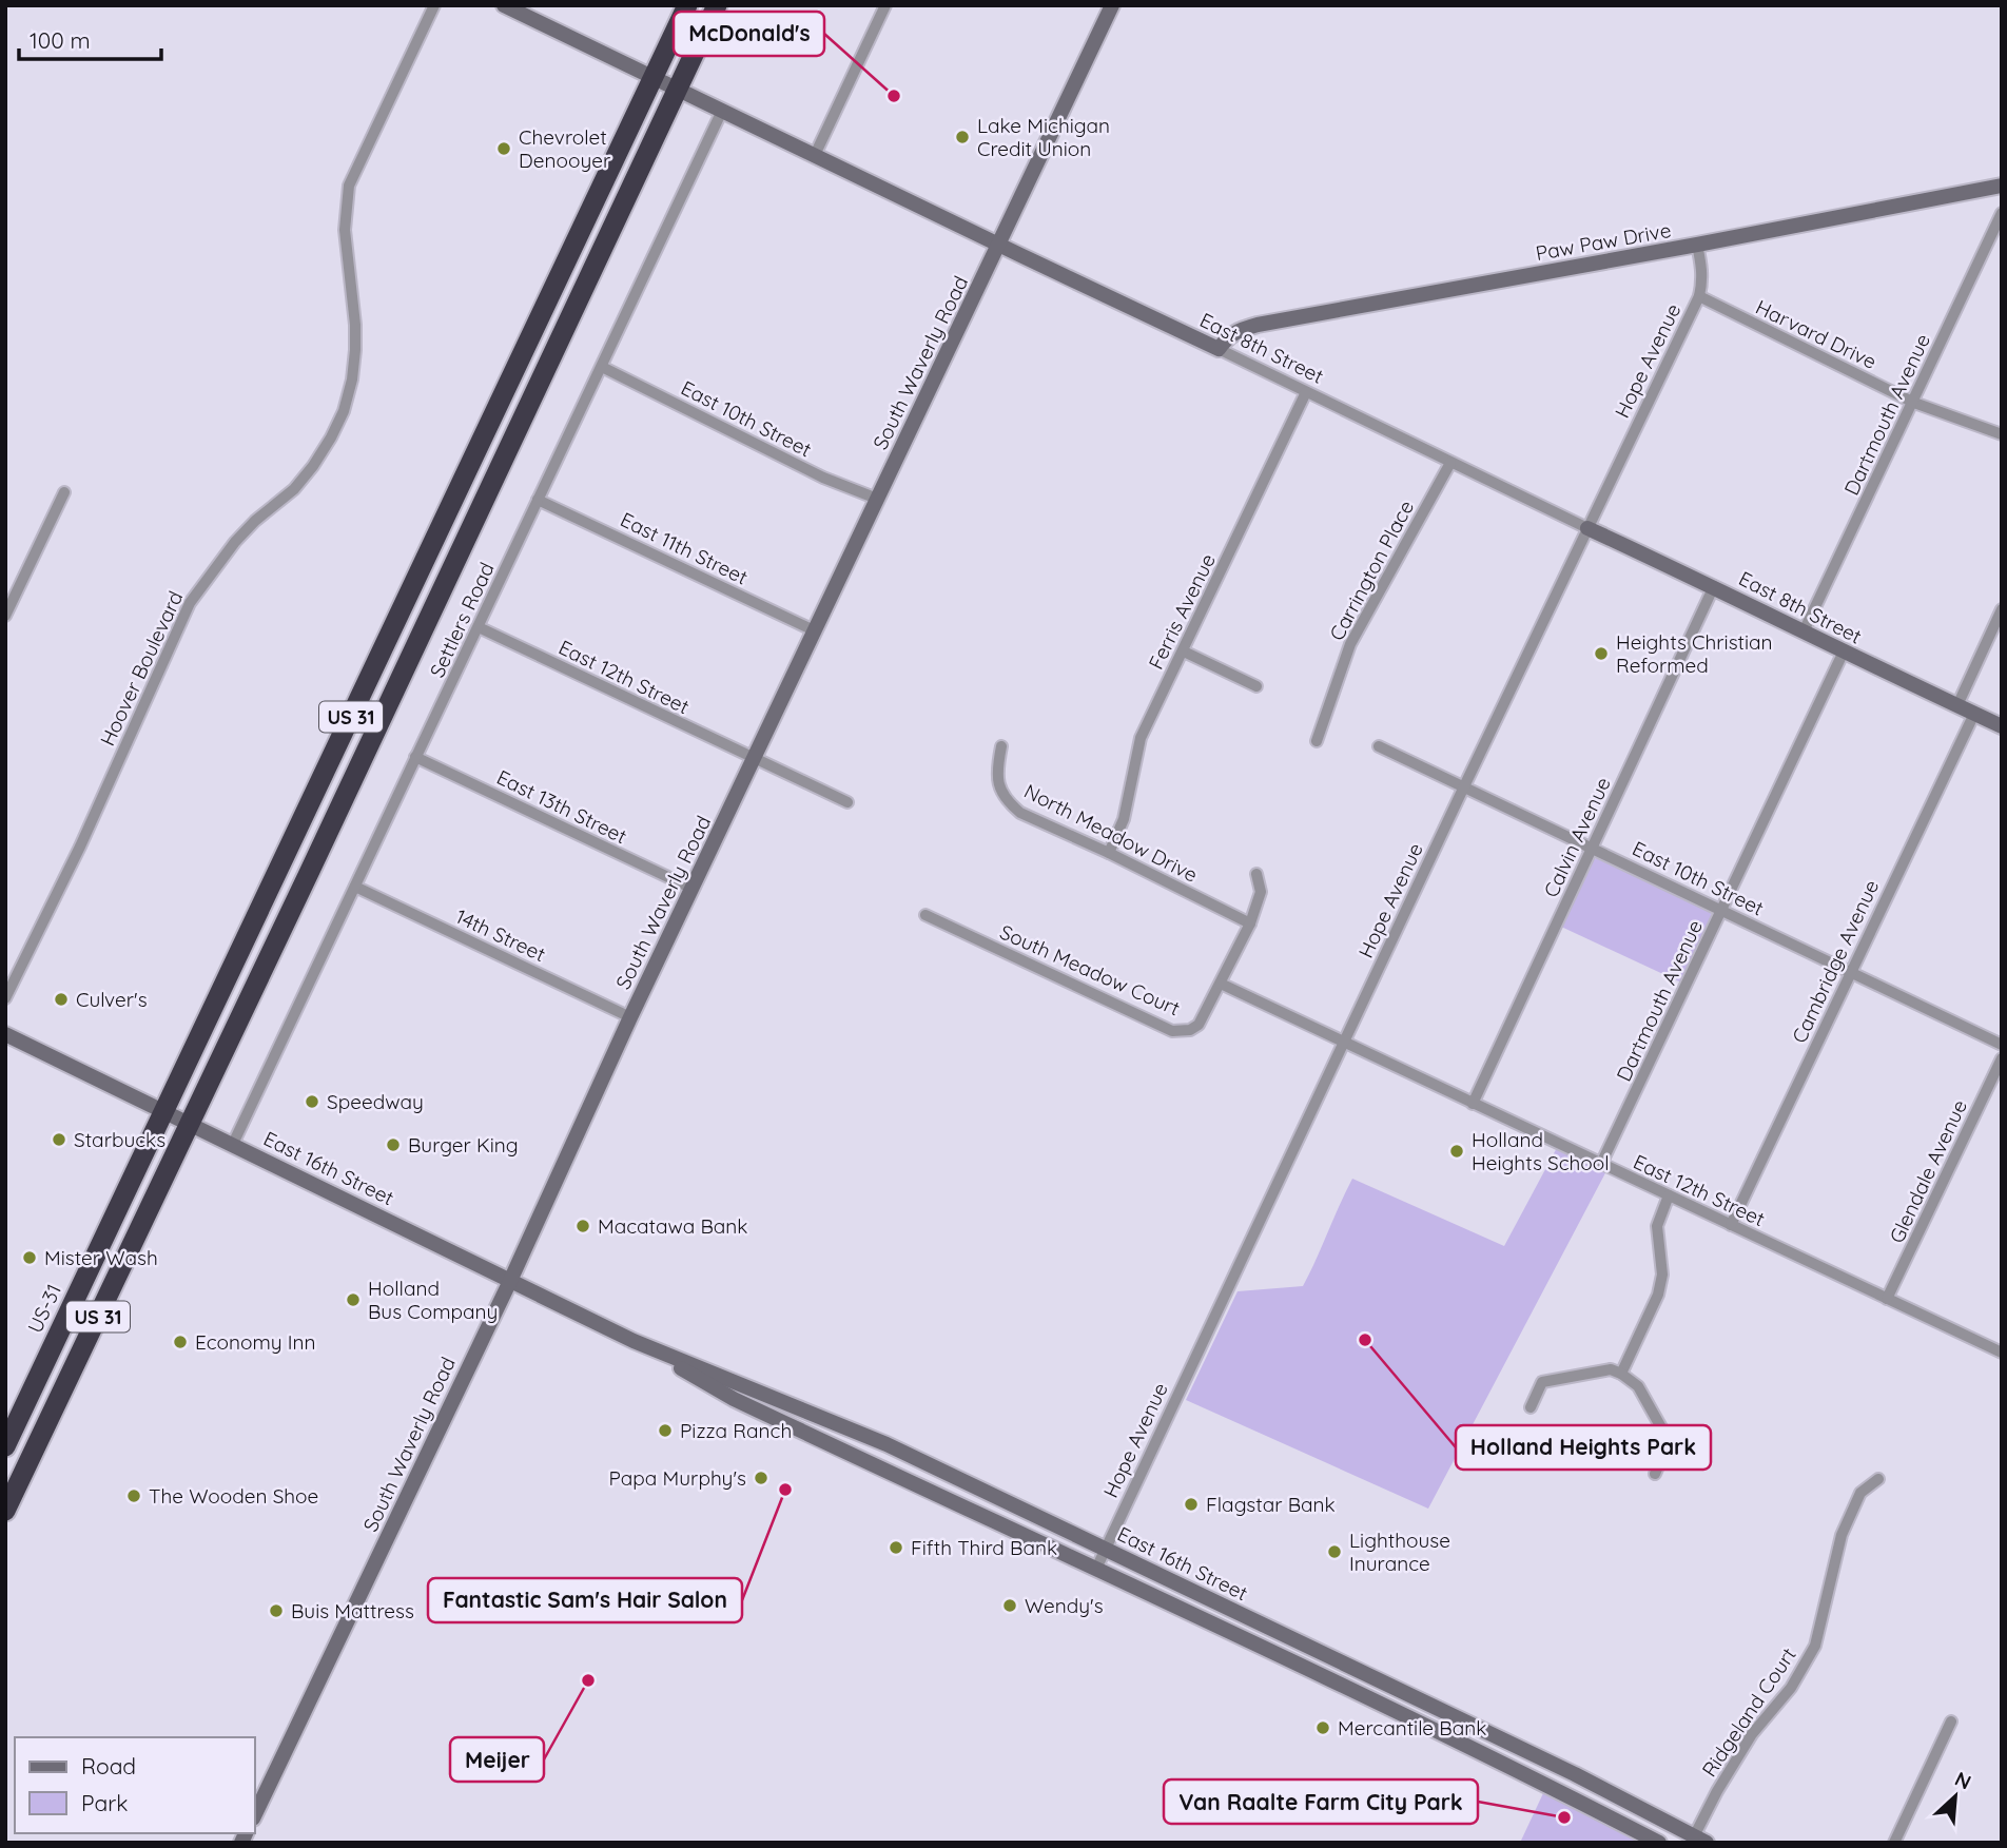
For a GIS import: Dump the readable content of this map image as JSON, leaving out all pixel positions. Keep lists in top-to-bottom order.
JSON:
{
  "streets": {
    "highway": ["US 31", "US-31"],
    "main road": [
      "Paw Paw Drive",
      "East 8th Street",
      "South Waverly Road",
      "East 16th Street"
    ],
    "street": [
      "Harvard Drive",
      "Hope Avenue",
      "Dartmouth Avenue",
      "East 10th Street",
      "East 11th Street",
      "Carrington Place",
      "Ferris Avenue",
      "Settlers Road",
      "Hoover Boulevard",
      "East 12th Street",
      "East 13th Street",
      "North Meadow Drive",
      "Calvin Avenue",
      "14th Street",
      "Cambridge Avenue",
      "South Meadow Court",
      "Glendale Avenue",
      "Ridgeland Court"
    ]
  },
  "crossings": [
    ["Paw Paw Drive", "East 8th Street"],
    ["Paw Paw Drive", "Hope Avenue"],
    ["Harvard Drive", "Hope Avenue"],
    ["Harvard Drive", "Dartmouth Avenue"],
    ["East 8th Street", "Hope Avenue"],
    ["East 8th Street", "South Waverly Road"],
    ["East 8th Street", "Dartmouth Avenue"],
    ["East 8th Street", "Carrington Place"],
    ["East 8th Street", "Ferris Avenue"],
    ["East 8th Street", "Settlers Road"],
    ["East 8th Street", "US 31"],
    ["East 8th Street", "Calvin Avenue"],
    ["East 8th Street", "Cambridge Avenue"],
    ["Hope Avenue", "East 10th Street"],
    ["Hope Avenue", "East 12th Street"],
    ["Hope Avenue", "East 16th Street"],
    ["South Waverly Road", "East 10th Street"],
    ["South Waverly Road", "East 11th Street"],
    ["South Waverly Road", "East 12th Street"],
    ["South Waverly Road", "East 13th Street"],
    ["South Waverly Road", "14th Street"],
    ["South Waverly Road", "East 16th Street"],
    ["Dartmouth Avenue", "East 10th Street"],
    ["Dartmouth Avenue", "East 12th Street"],
    ["East 10th Street", "Settlers Road"],
    ["East 10th Street", "Calvin Avenue"],
    ["East 10th Street", "Cambridge Avenue"],
    ["East 11th Street", "Settlers Road"],
    ["Ferris Avenue", "North Meadow Drive"],
    ["Settlers Road", "East 12th Street"],
    ["Settlers Road", "East 13th Street"],
    ["Settlers Road", "14th Street"],
    ["Settlers Road", "East 16th Street"],
    ["East 12th Street", "Calvin Avenue"],
    ["East 12th Street", "Cambridge Avenue"],
    ["East 12th Street", "South Meadow Court"],
    ["East 12th Street", "Glendale Avenue"],
    ["US 31", "East 16th Street"],
    ["US 31", "US-31"],
    ["North Meadow Drive", "South Meadow Court"],
    ["East 16th Street", "US-31"],
    ["East 16th Street", "Ridgeland Court"]
  ],
  "places": [
    "McDonald's",
    "Lake Michigan Credit Union",
    "Chevrolet Denooyer",
    "Heights Christian Reformed",
    "Culver's",
    "Speedway",
    "Starbucks",
    "Burger King",
    "Holland Heights School",
    "Macatawa Bank",
    "Mister Wash",
    "Holland Bus Company",
    "Holland Heights Park",
    "Economy Inn",
    "Pizza Ranch",
    "Papa Murphy's",
    "Fantastic Sam's Hair Salon",
    "The Wooden Shoe",
    "Flagstar Bank",
    "Fifth Third Bank",
    "Lighthouse Inurance",
    "Wendy's",
    "Buis Mattress",
    "Meijer",
    "Mercantile Bank",
    "Van Raalte Farm City Park"
  ],
  "legend": ["Road", "Park"],
  "scale_bar": "100 m",
  "north": "top right"
}
